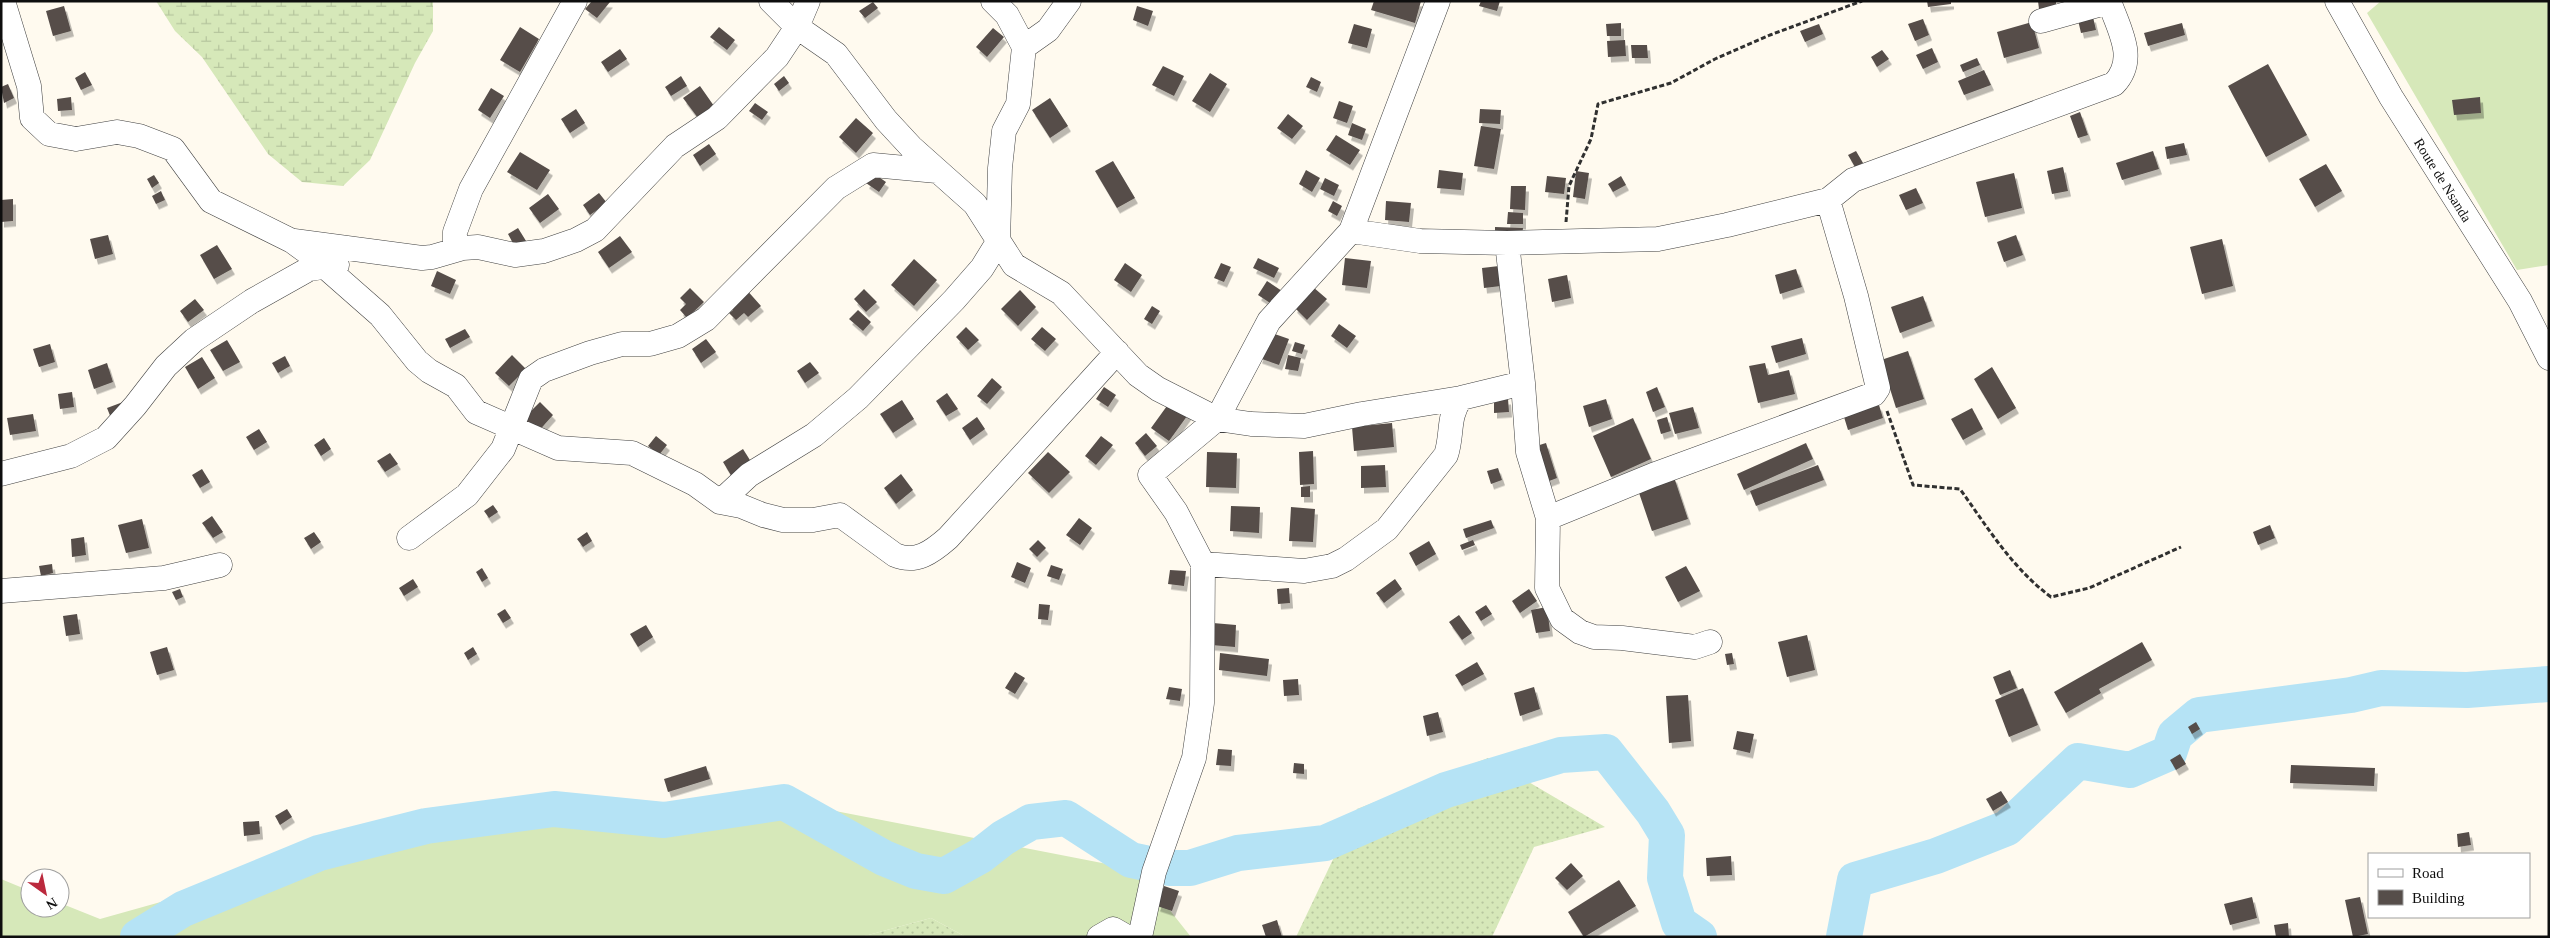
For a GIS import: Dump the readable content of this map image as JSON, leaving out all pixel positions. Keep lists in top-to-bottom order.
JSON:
{
  "streets": {
    "street": ["Route de Nsanda"]
  },
  "legend": ["Road", "Building"],
  "north": "bottom right"
}
